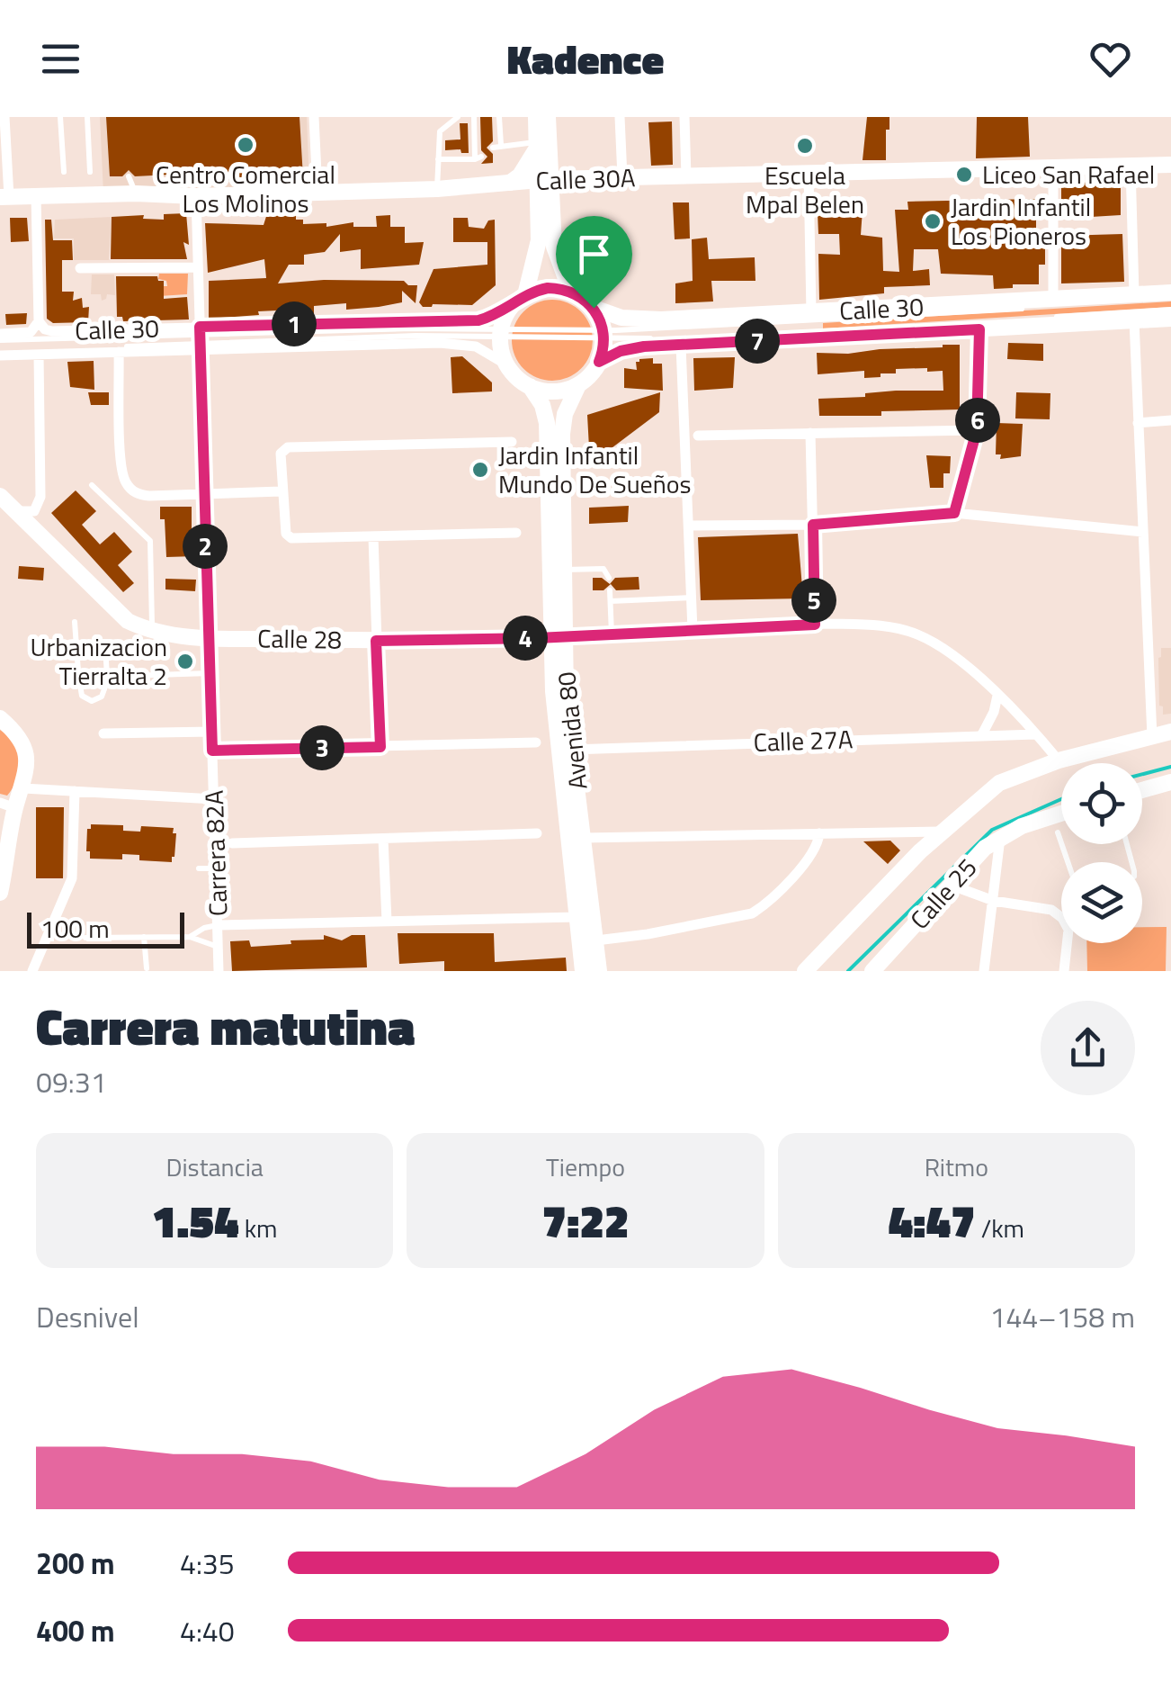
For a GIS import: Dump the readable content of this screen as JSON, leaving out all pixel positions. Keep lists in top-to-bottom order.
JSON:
{
  "streets": {
    "main road": [
      "Calle 30A",
      "Calle 30",
      "Calle 28",
      "Avenida 80",
      "Calle 25"
    ],
    "street": ["Calle 27A", "Carrera 82A"]
  },
  "crossings": [
    ["Calle 30A", "Carrera 82A"],
    ["Calle 30", "Carrera 82A"],
    ["Calle 28", "Avenida 80"],
    ["Calle 28", "Calle 27A"],
    ["Calle 28", "Carrera 82A"],
    ["Avenida 80", "Calle 27A"]
  ],
  "places": [
    "Centro Comercial Los Molinos",
    "Escuela Mpal Belen",
    "Liceo San Rafael",
    "Jardin Infantil Los Pioneros",
    "Jardin Infantil Mundo De Sueños",
    "Urbanizacion Tierralta 2"
  ],
  "scale_bar": "100 m",
  "page": {
    "header": "Kadence",
    "pins": [
      "1",
      "7",
      "6",
      "2",
      "5",
      "4",
      "3"
    ],
    "scale": "100 m",
    "heading": ["Carrera matutina", "09:31"],
    "stats": [
      ["Distancia", "1.54 km"],
      ["Tiempo", "7:22"],
      ["Ritmo", "4:47 /km"]
    ],
    "chart": ["Desnivel", "144–158 m"],
    "list": [
      {
        "name": "200 m",
        "note": "4:35"
      },
      {
        "name": "400 m",
        "note": "4:40"
      }
    ]
  }
}
